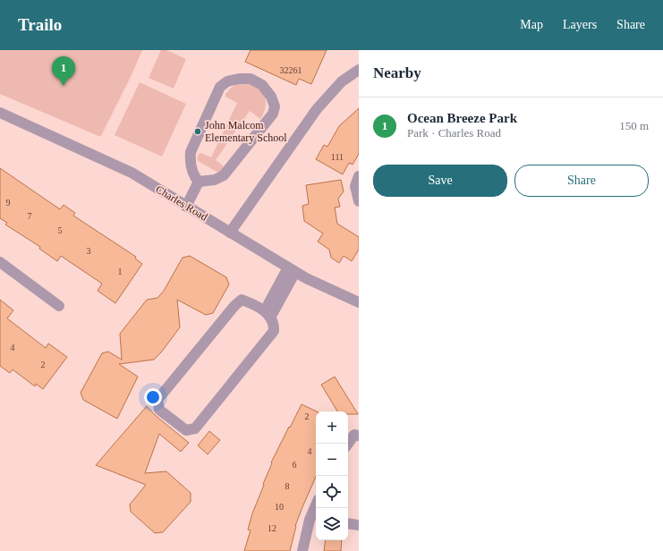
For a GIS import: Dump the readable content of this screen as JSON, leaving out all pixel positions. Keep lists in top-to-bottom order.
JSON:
{
  "streets": {
    "street": ["Charles Road"]
  },
  "places": ["John Malcom Elementary School"],
  "house_numbers": [
    "32261",
    "111",
    "9",
    "7",
    "5",
    "3",
    "1",
    "4",
    "2",
    "2",
    "4",
    "6",
    "8",
    "10",
    "12"
  ],
  "page": {
    "header": "Trailo",
    "nav": ["Map", "Layers", "Share"],
    "heading": "Nearby",
    "pins": "1",
    "list": [
      {
        "mark": "1",
        "name": "Ocean Breeze Park",
        "note": "Park · Charles Road",
        "value": "150 m"
      }
    ],
    "buttons": ["Save", "Share"],
    "map_buttons": ["+", "−"]
  }
}
